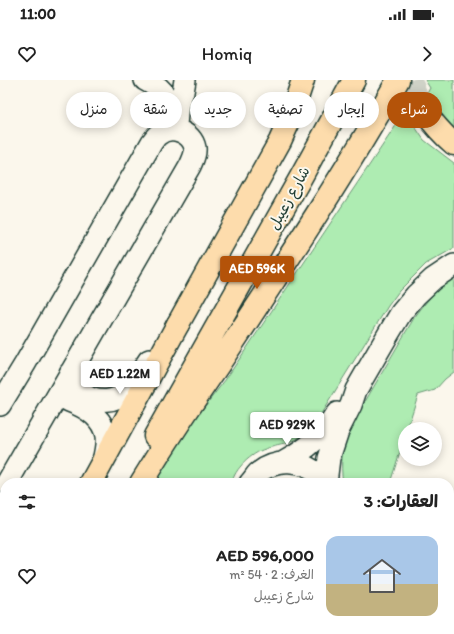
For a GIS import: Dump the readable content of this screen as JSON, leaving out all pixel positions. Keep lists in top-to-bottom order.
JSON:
{
  "streets": {
    "main road": ["شارع زعيبل"]
  },
  "page": {
    "status": "11:00",
    "header": "Homiq",
    "chip": [
      "شراء",
      "إيجار",
      "تصفية",
      "جديد",
      "شقة",
      "منزل"
    ],
    "price": ["AED 596K", "AED 1.22M", "AED 929K"],
    "heading": "العقارات: 3",
    "list": [
      {
        "name": "AED 596,000",
        "note": "الغرف: 2 · 54 m² · شارع زعيبل"
      }
    ]
  }
}
